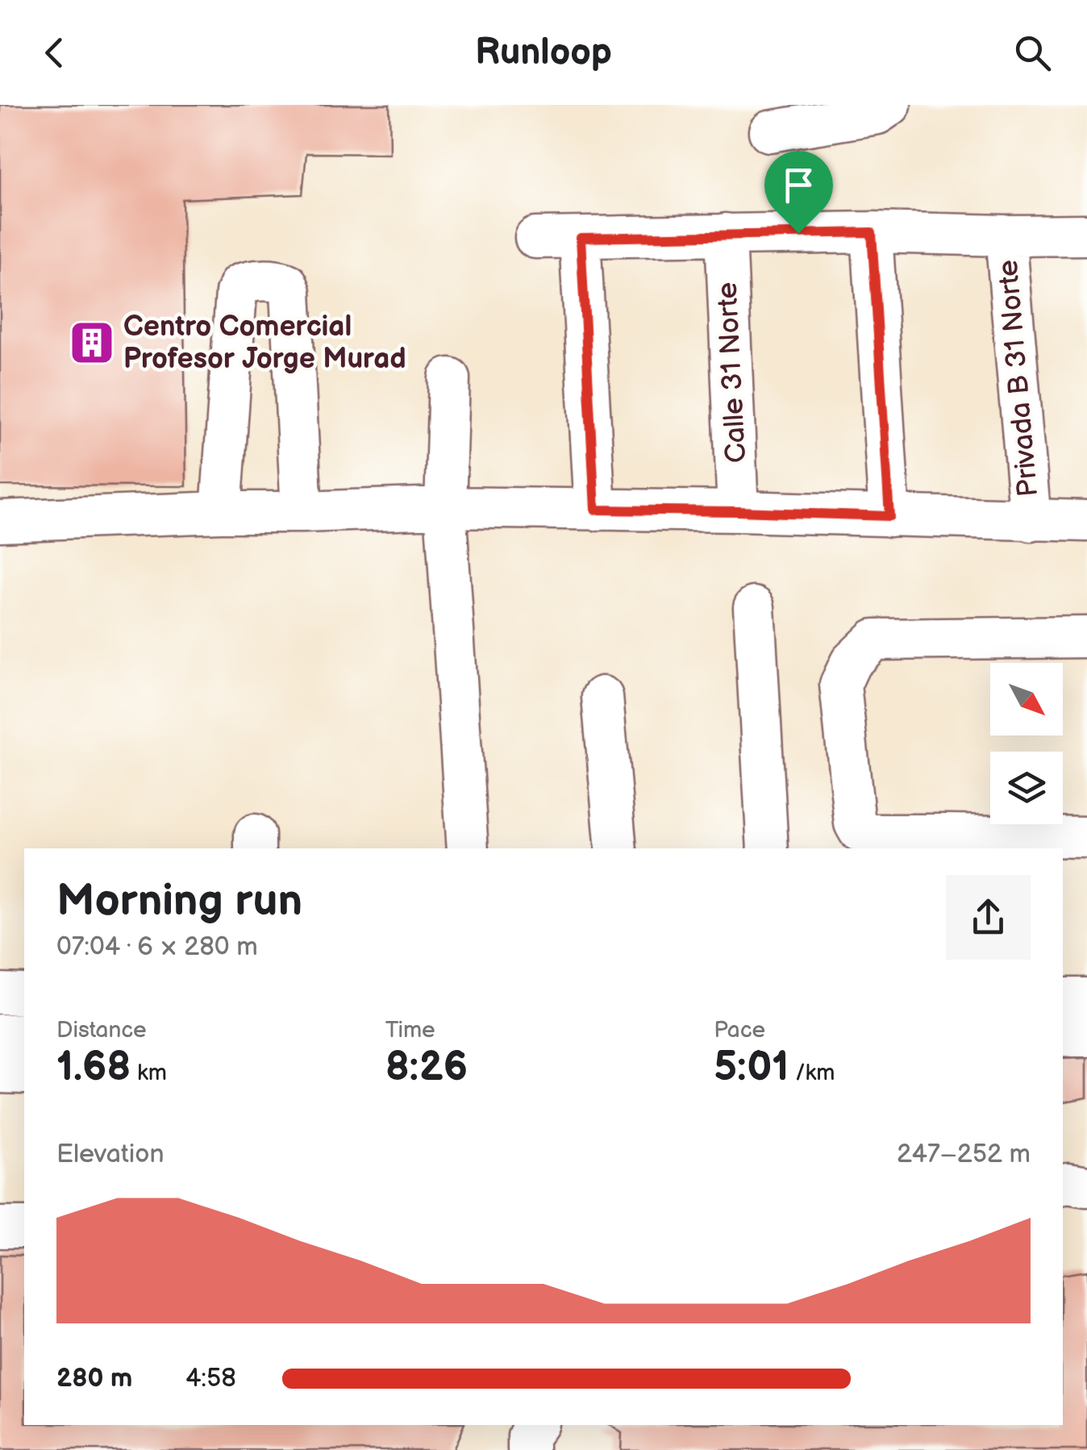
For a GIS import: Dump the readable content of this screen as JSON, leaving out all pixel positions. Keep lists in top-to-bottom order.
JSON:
{
  "streets": {
    "street": ["Calle 31 Norte", "Privada B 31 Norte"]
  },
  "places": {
    "building": ["Centro Comercial Profesor Jorge Murad"]
  },
  "north": "bottom right",
  "page": {
    "header": "Runloop",
    "heading": ["Morning run", "07:04 · 6 × 280 m"],
    "stats": [
      ["Distance", "1.68 km"],
      ["Time", "8:26"],
      ["Pace", "5:01 /km"]
    ],
    "chart": ["Elevation", "247–252 m"],
    "list": [
      {
        "name": "280 m",
        "note": "4:58"
      }
    ]
  }
}
